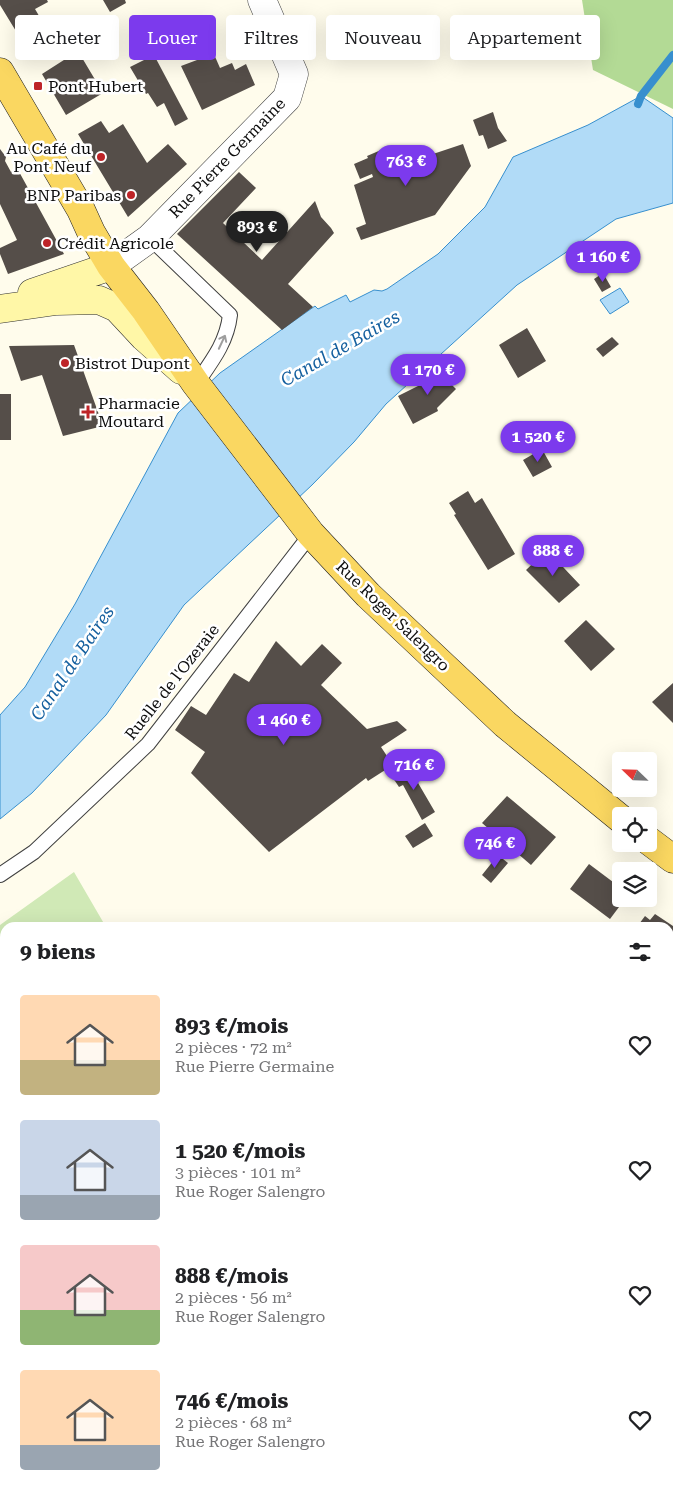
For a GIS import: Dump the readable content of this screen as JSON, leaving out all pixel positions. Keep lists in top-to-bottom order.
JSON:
{
  "streets": {
    "main road": ["Rue Roger Salengro"],
    "street": ["Rue Pierre Germaine"],
    "lane": ["Ruelle de l'Ozeraie"]
  },
  "crossings": [
    ["Rue Pierre Germaine", "Rue Roger Salengro"],
    ["Rue Roger Salengro", "Ruelle de l'Ozeraie"]
  ],
  "water": ["Canal de Baires"],
  "places": {
    "transit": ["Pont Hubert"],
    "other": [
      "Au Café du Pont Neuf",
      "BNP Paribas",
      "Crédit Agricole",
      "Bistrot Dupont"
    ],
    "health": ["Pharmacie Moutard"]
  },
  "north": "top left",
  "page": {
    "chip": [
      "Acheter",
      "Louer",
      "Filtres",
      "Nouveau",
      "Appartement"
    ],
    "price": [
      "763 €",
      "893 €",
      "1 160 €",
      "1 170 €",
      "1 520 €",
      "888 €",
      "1 460 €",
      "716 €",
      "746 €"
    ],
    "heading": "9 biens",
    "list": [
      {
        "name": "893 €/mois",
        "note": "2 pièces · 72 m² · Rue Pierre Germaine"
      },
      {
        "name": "1 520 €/mois",
        "note": "3 pièces · 101 m² · Rue Roger Salengro"
      },
      {
        "name": "888 €/mois",
        "note": "2 pièces · 56 m² · Rue Roger Salengro"
      },
      {
        "name": "746 €/mois",
        "note": "2 pièces · 68 m² · Rue Roger Salengro"
      }
    ]
  }
}
